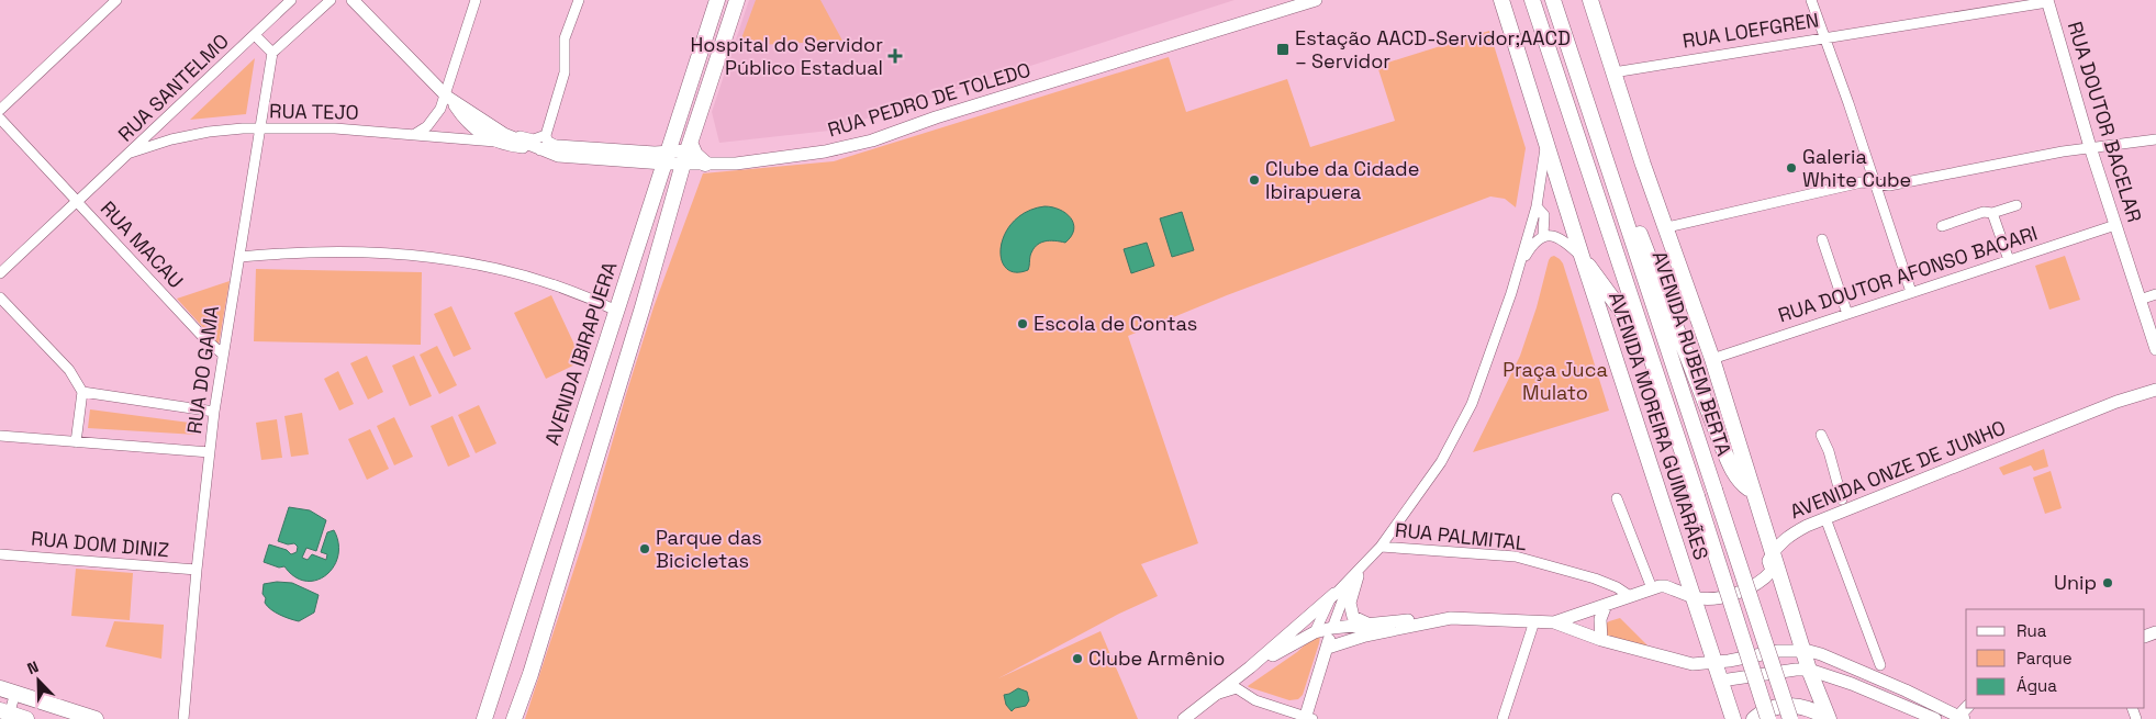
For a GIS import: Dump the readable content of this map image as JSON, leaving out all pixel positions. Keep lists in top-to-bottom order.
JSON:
{
  "streets": {
    "main road": ["AVENIDA IBIRAPUERA", "AVENIDA RUBEM BERTA", "AVENIDA MOREIRA GUIMARÃES"],
    "street": [
      "RUA LOEFGREN",
      "RUA SANTELMO",
      "RUA PEDRO DE TOLEDO",
      "RUA TEJO",
      "RUA DOUTOR BACELAR",
      "RUA MACAU",
      "RUA DOUTOR AFONSO BACARI",
      "RUA DO GAMA",
      "AVENIDA ONZE DE JUNHO",
      "RUA PALMITAL",
      "RUA DOM DINIZ"
    ]
  },
  "crossings": [
    ["RUA LOEFGREN", "RUA DOUTOR BACELAR"],
    ["RUA LOEFGREN", "AVENIDA RUBEM BERTA"],
    ["RUA SANTELMO", "RUA TEJO"],
    ["RUA SANTELMO", "RUA MACAU"],
    ["RUA TEJO", "RUA DO GAMA"],
    ["RUA DOUTOR BACELAR", "RUA DOUTOR AFONSO BACARI"],
    ["RUA MACAU", "RUA DO GAMA"],
    ["RUA DOUTOR AFONSO BACARI", "AVENIDA RUBEM BERTA"],
    ["AVENIDA RUBEM BERTA", "AVENIDA ONZE DE JUNHO"],
    ["RUA DO GAMA", "RUA DOM DINIZ"]
  ],
  "parks": ["Praça Juca Mulato"],
  "places": {
    "transit": ["Estação AACD-Servidor;AACD – Servidor"],
    "health": ["Hospital do Servidor Público Estadual"],
    "other": [
      "Galeria White Cube",
      "Clube da Cidade Ibirapuera",
      "Escola de Contas",
      "Parque das Bicicletas",
      "Unip",
      "Clube Armênio"
    ]
  },
  "legend": ["Rua", "Parque", "Água"],
  "north": "top left"
}
